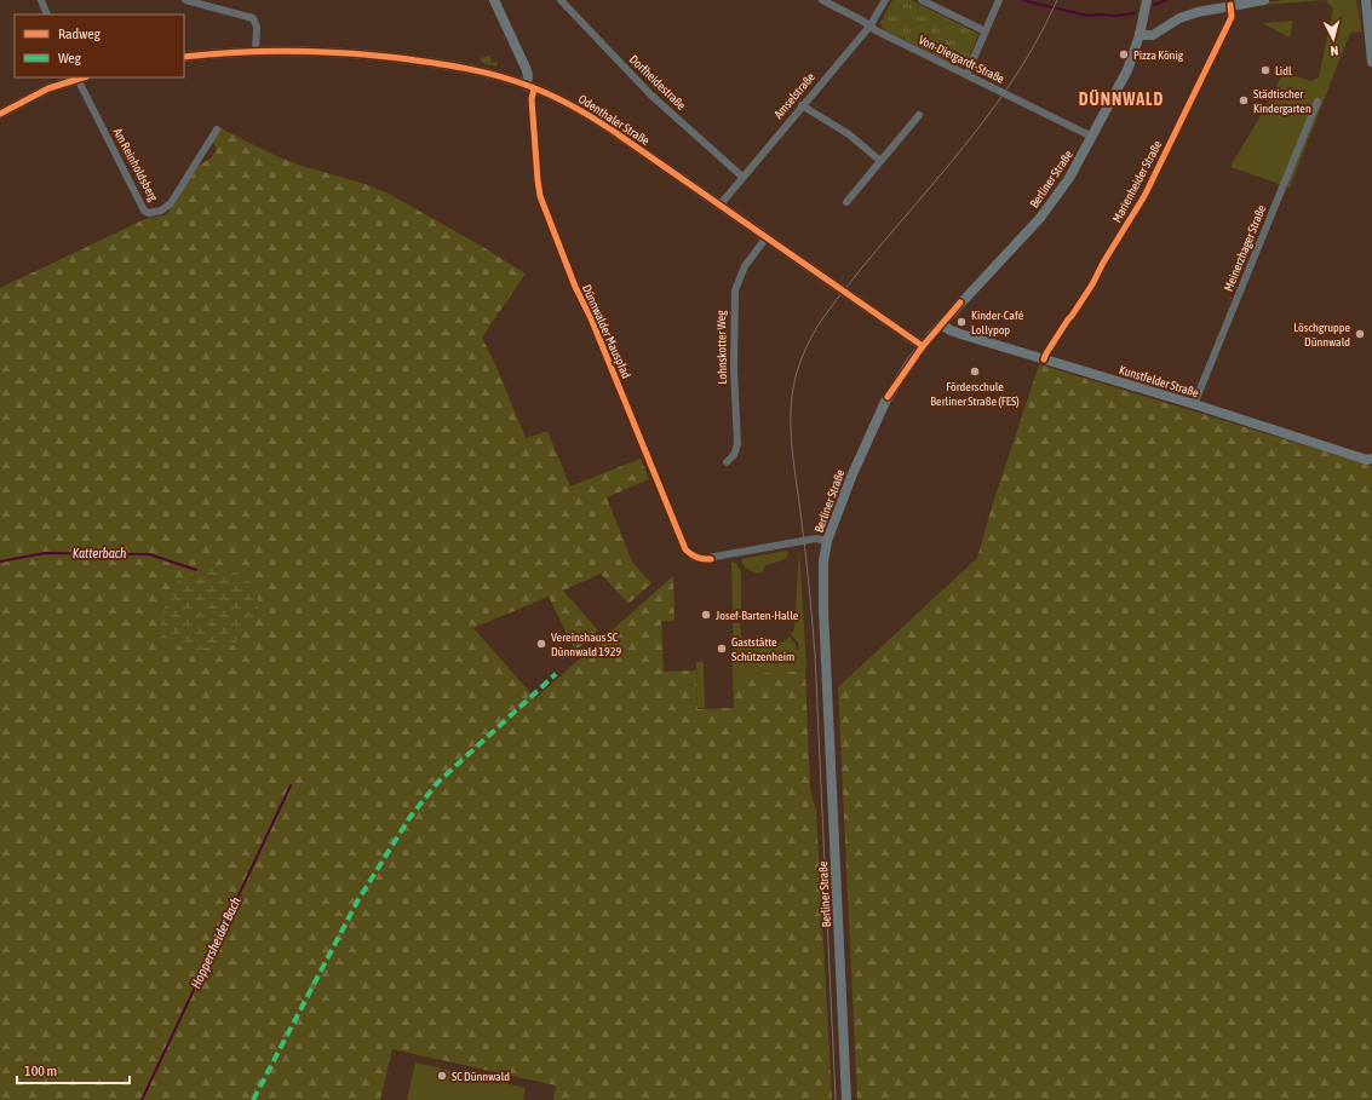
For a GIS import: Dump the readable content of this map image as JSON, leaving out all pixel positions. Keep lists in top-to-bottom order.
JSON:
{
  "streets": {
    "main road": [
      "Odenthaler Straße",
      "Berliner Straße",
      "Dünnwalder Mauspfad",
      "Kunstfelder Straße"
    ],
    "street": [
      "Von-Diergardt-Straße",
      "Dorfheidestraße",
      "Amselstraße",
      "Am Reinholdsberg",
      "Marienheider Straße",
      "Meinerzhager Straße",
      "Lohnskotter Weg"
    ]
  },
  "crossings": [
    ["Von-Diergardt-Straße", "Amselstraße"],
    ["Von-Diergardt-Straße", "Berliner Straße"],
    ["Dorfheidestraße", "Amselstraße"],
    ["Amselstraße", "Odenthaler Straße"],
    ["Odenthaler Straße", "Berliner Straße"],
    ["Odenthaler Straße", "Dünnwalder Mauspfad"],
    ["Odenthaler Straße", "Lohnskotter Weg"],
    ["Berliner Straße", "Dünnwalder Mauspfad"],
    ["Berliner Straße", "Kunstfelder Straße"],
    ["Marienheider Straße", "Kunstfelder Straße"],
    ["Meinerzhager Straße", "Kunstfelder Straße"]
  ],
  "districts": ["DÜNNWALD"],
  "water": ["Katterbach", "Hoppersheider Bach"],
  "places": [
    "Pizza König",
    "Lidl",
    "Städtischer Kindergarten",
    "Kinder-Café Lollypop",
    "Löschgruppe Dünnwald",
    "Förderschule Berliner Straße (FES)",
    "Josef-Barten-Halle",
    "Vereinshaus SC Dünnwald 1929",
    "Gaststätte Schützenheim",
    "SC Dünnwald"
  ],
  "legend": ["Radweg", "Weg"],
  "scale_bar": "100 m",
  "north": "bottom"
}
